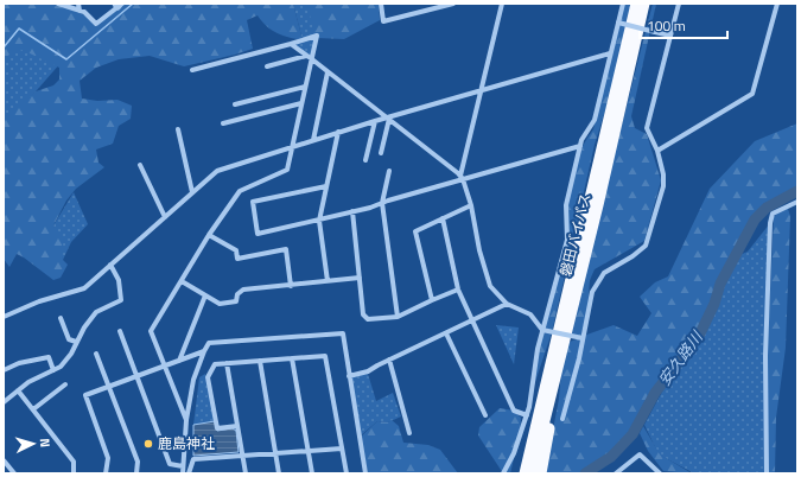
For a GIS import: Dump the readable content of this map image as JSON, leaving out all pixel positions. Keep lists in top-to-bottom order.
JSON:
{
  "streets": {
    "highway": ["磐田バイパス"]
  },
  "water": ["安久路川"],
  "places": ["鹿島神社"],
  "scale_bar": "100 m",
  "north": "right"
}
